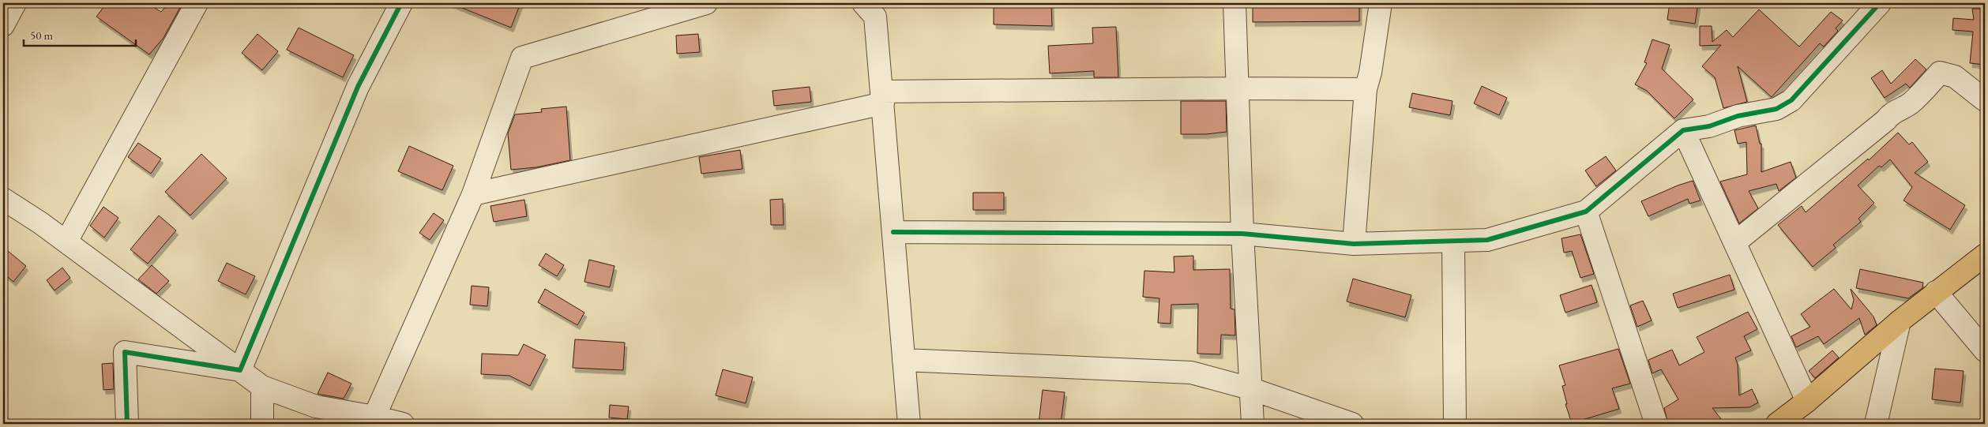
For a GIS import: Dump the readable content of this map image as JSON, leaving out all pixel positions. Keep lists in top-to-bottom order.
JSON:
{
  "scale_bar": "50 m"
}
